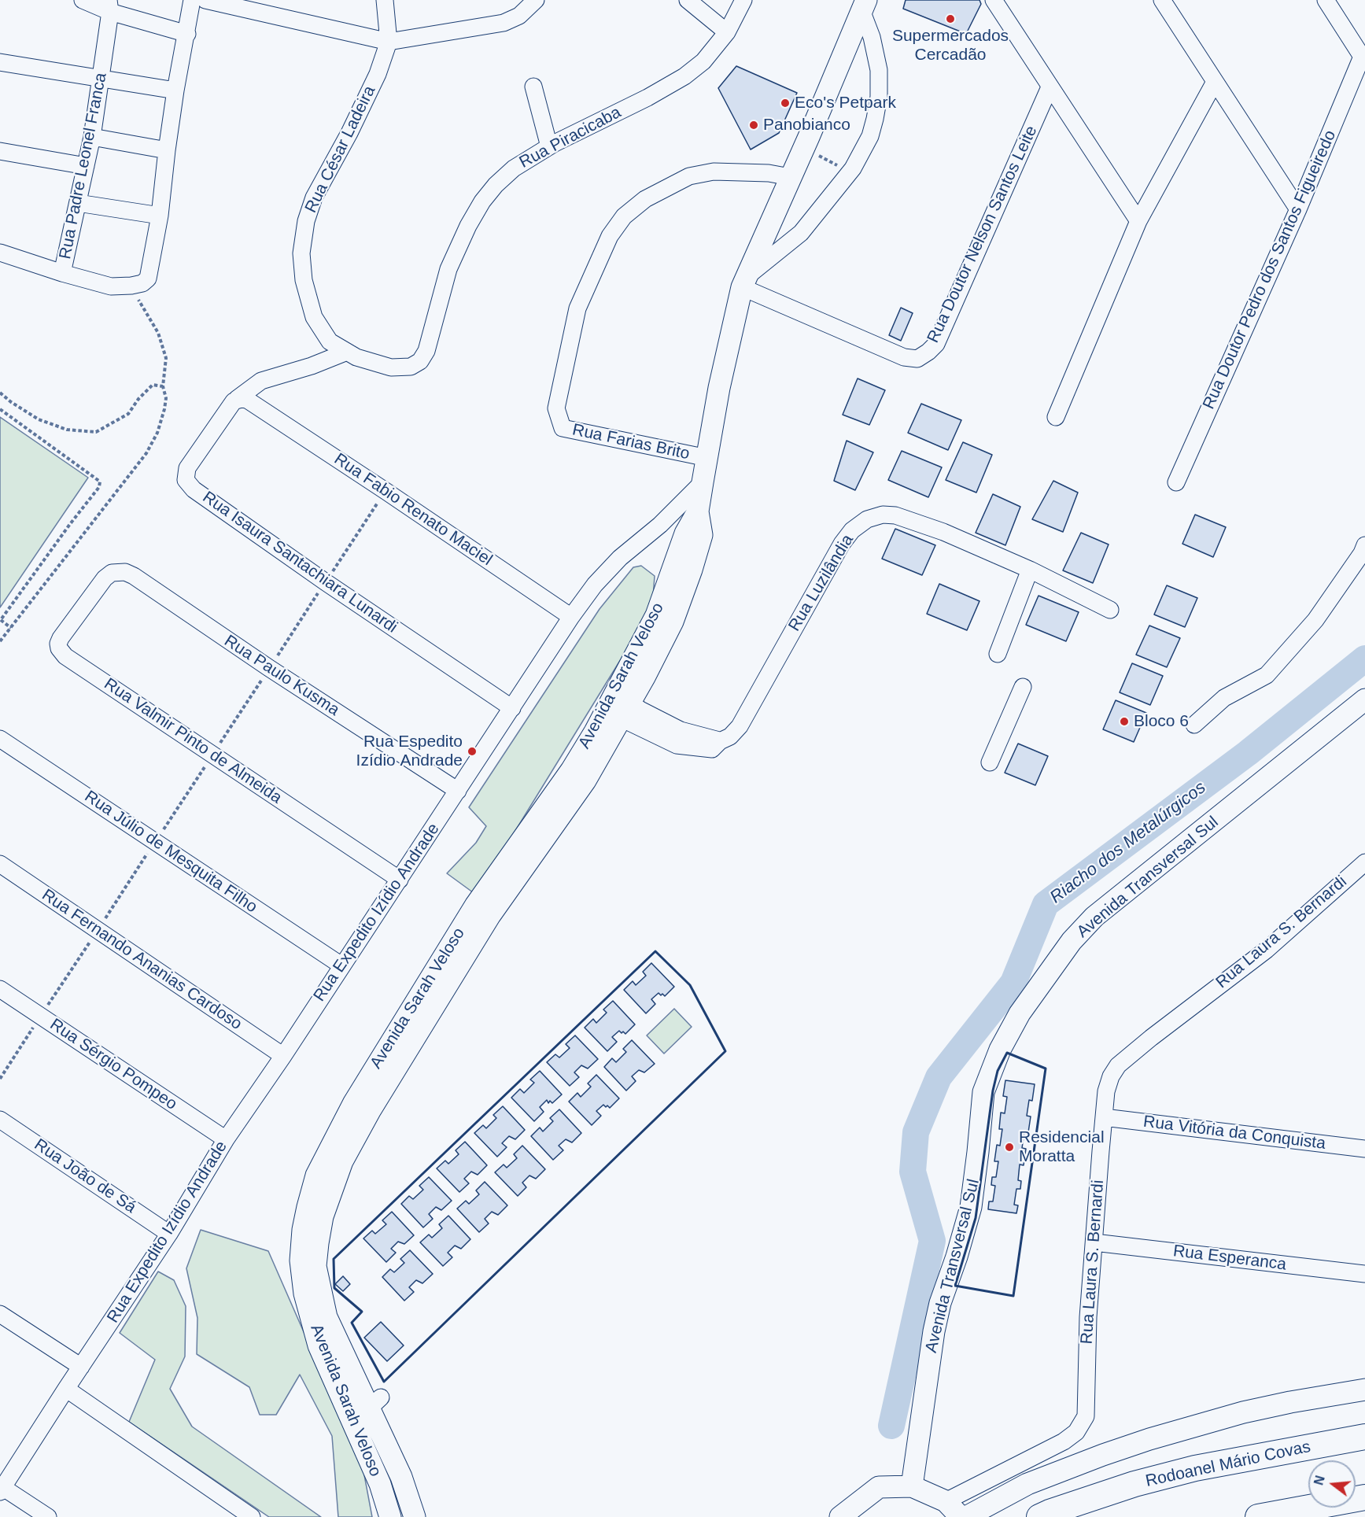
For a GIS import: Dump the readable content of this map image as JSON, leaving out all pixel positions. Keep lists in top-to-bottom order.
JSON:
{
  "streets": {
    "highway": ["Rodoanel Mário Covas"],
    "main road": ["Avenida Sarah Veloso", "Avenida Transversal Sul"],
    "street": [
      "Rua Piracicaba",
      "Rua César Ladeira",
      "Rua Padre Leonel Franca",
      "Rua Doutor Nelson Santos Leite",
      "Rua Doutor Pedro dos Santos Figueiredo",
      "Rua Farias Brito",
      "Rua Fabio Renato Maciel",
      "Rua Isaura Santachiara Lunardi",
      "Rua Luzilândia",
      "Rua Paulo Kusma",
      "Rua Valmir Pinto de Almeida",
      "Rua Júlio de Mesquita Filho",
      "Rua Expedito Izídio Andrade",
      "Rua Laura S. Bernardi",
      "Rua Fernando Ananias Cardoso",
      "Rua Sérgio Pompeo",
      "Rua Vitória da Conquista",
      "Rua João de Sá",
      "Rua Esperanca"
    ]
  },
  "crossings": [
    ["Rua Piracicaba", "Rua César Ladeira"],
    ["Rua Doutor Nelson Santos Leite", "Avenida Sarah Veloso"],
    ["Rua Farias Brito", "Avenida Sarah Veloso"],
    ["Rua Fabio Renato Maciel", "Rua Isaura Santachiara Lunardi"],
    ["Rua Fabio Renato Maciel", "Rua Expedito Izídio Andrade"],
    ["Rua Isaura Santachiara Lunardi", "Rua Expedito Izídio Andrade"],
    ["Rua Luzilândia", "Avenida Sarah Veloso"],
    ["Rua Paulo Kusma", "Rua Valmir Pinto de Almeida"],
    ["Rua Paulo Kusma", "Rua Expedito Izídio Andrade"],
    ["Avenida Sarah Veloso", "Rua Expedito Izídio Andrade"],
    ["Rua Valmir Pinto de Almeida", "Rua Expedito Izídio Andrade"],
    ["Rua Júlio de Mesquita Filho", "Rua Expedito Izídio Andrade"],
    ["Rua Expedito Izídio Andrade", "Rua Fernando Ananias Cardoso"],
    ["Rua Expedito Izídio Andrade", "Rua Sérgio Pompeo"],
    ["Rua Expedito Izídio Andrade", "Rua João de Sá"],
    ["Rua Laura S. Bernardi", "Rua Vitória da Conquista"],
    ["Rua Laura S. Bernardi", "Rua Esperanca"]
  ],
  "water": ["Riacho dos Metalúrgicos"],
  "places": [
    "Supermercados Cercadão",
    "Eco's Petpark",
    "Panobianco",
    "Bloco 6",
    "Rua Espedito Izídio Andrade",
    "Residencial Moratta"
  ],
  "north": "left"
}
